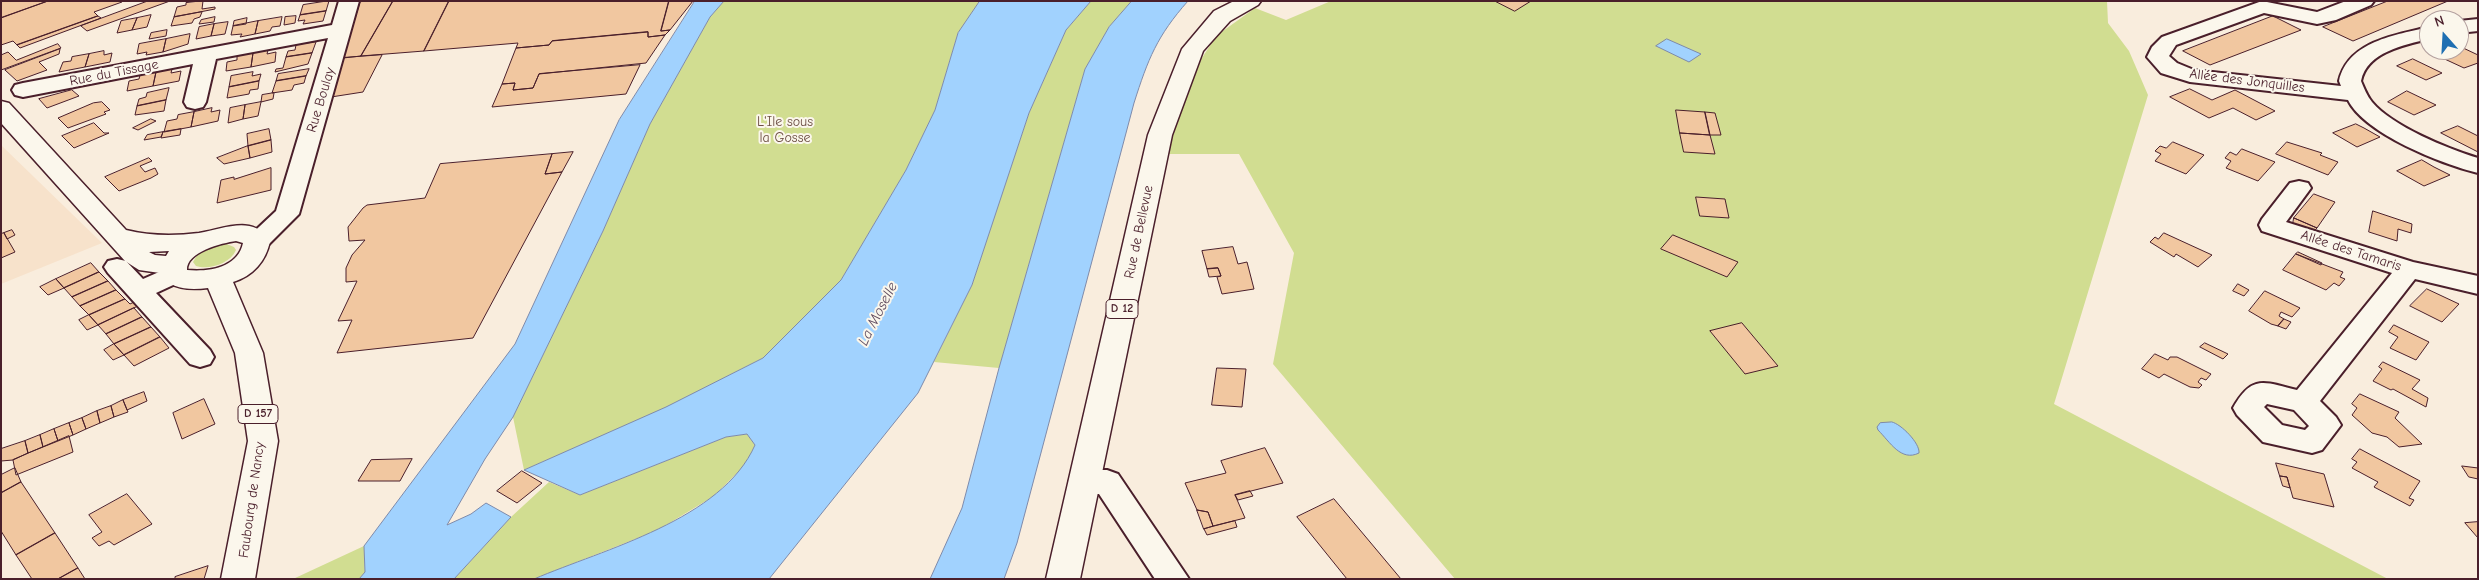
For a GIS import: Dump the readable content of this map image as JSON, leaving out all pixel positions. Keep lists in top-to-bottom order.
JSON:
{
  "streets": {
    "main road": [
      "Rue de Bellevue",
      "D 12",
      "D 157",
      "Faubourg de Nancy"
    ],
    "street": [
      "Rue du Tissage",
      "Allée des Jonquilles",
      "Rue Boulay",
      "Allée des Tamaris"
    ]
  },
  "crossings": [
    ["Rue du Tissage", "Rue Boulay"],
    ["Rue de Bellevue", "D 12"]
  ],
  "water": ["La Moselle"],
  "parks": ["L'Ile sous la Gosse"],
  "north": "top"
}
